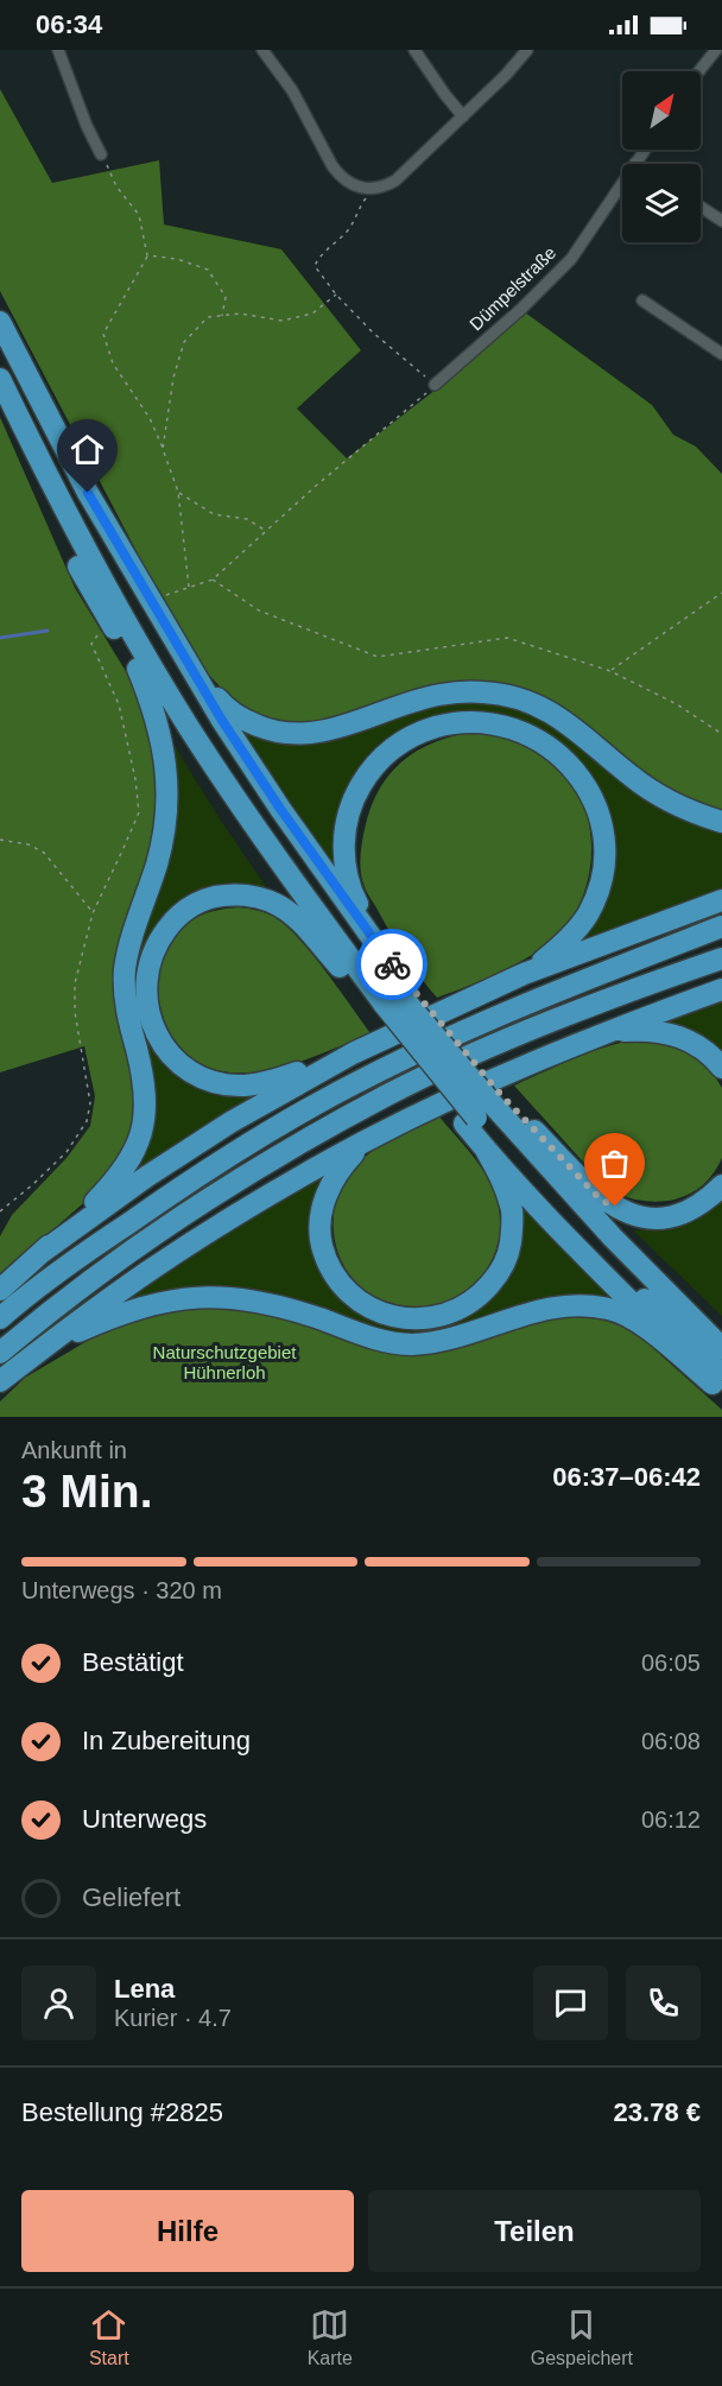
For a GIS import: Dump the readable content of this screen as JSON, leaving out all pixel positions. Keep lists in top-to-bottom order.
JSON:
{
  "streets": {
    "street": ["Dümpelstraße"]
  },
  "parks": ["Naturschutzgebiet Hühnerloh"],
  "north": "top right",
  "page": {
    "status": "06:34",
    "heading": ["3 Min.", "Ankunft in", "06:37–06:42"],
    "panel": [
      "Lena",
      "Kurier · 4.7",
      "Bestellung #2825",
      "23.78 €"
    ],
    "bar": "Unterwegs · 320 m",
    "list": [
      ["Bestätigt", "06:05"],
      ["In Zubereitung", "06:08"],
      ["Unterwegs", "06:12"],
      "Geliefert"
    ],
    "buttons": ["Hilfe", "Teilen"],
    "tabs": ["Start", "Karte", "Gespeichert"]
  }
}
